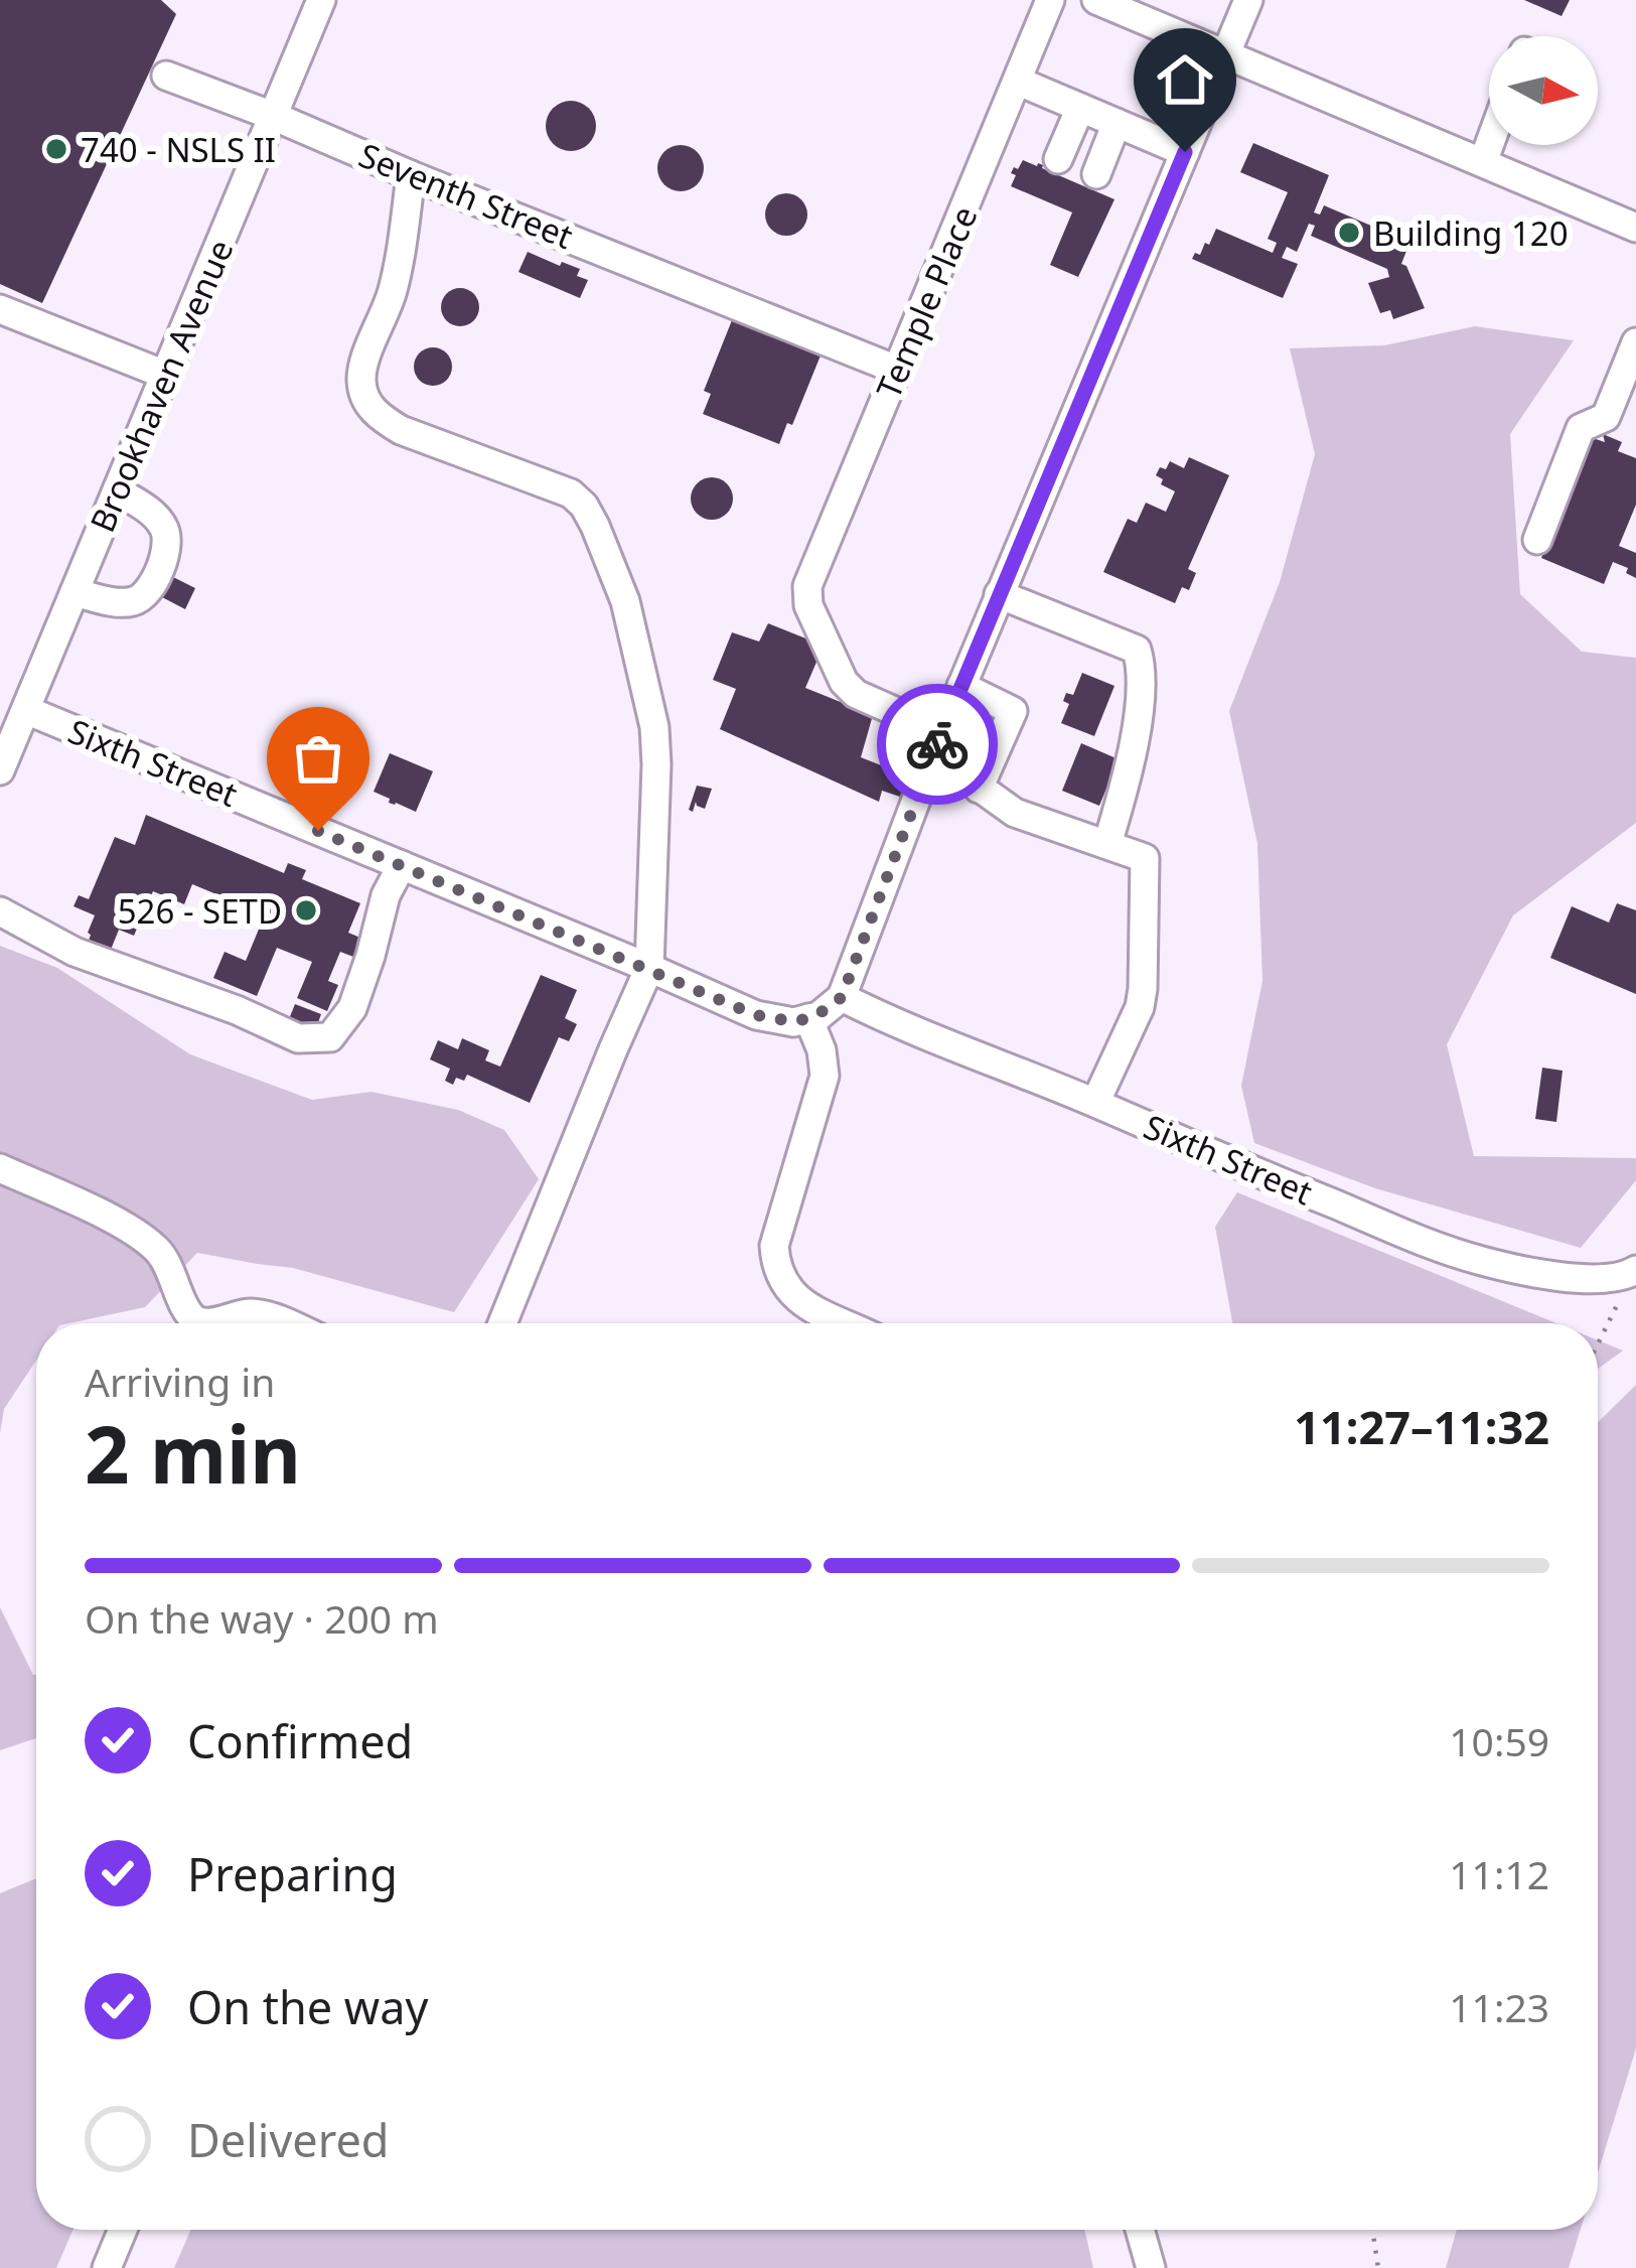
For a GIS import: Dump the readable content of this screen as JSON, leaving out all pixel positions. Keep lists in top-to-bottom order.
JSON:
{
  "streets": {
    "street": [
      "Seventh Street",
      "Temple Place",
      "Brookhaven Avenue",
      "Sixth Street"
    ]
  },
  "crossings": [
    ["Seventh Street", "Temple Place"],
    ["Seventh Street", "Brookhaven Avenue"],
    ["Brookhaven Avenue", "Sixth Street"]
  ],
  "places": ["740 - NSLS II", "Building 120", "526 - SETD"],
  "north": "right",
  "page": {
    "heading": ["2 min", "Arriving in", "11:27–11:32"],
    "bar": "On the way · 200 m",
    "list": [
      ["Confirmed", "10:59"],
      ["Preparing", "11:12"],
      ["On the way", "11:23"],
      "Delivered"
    ]
  }
}
